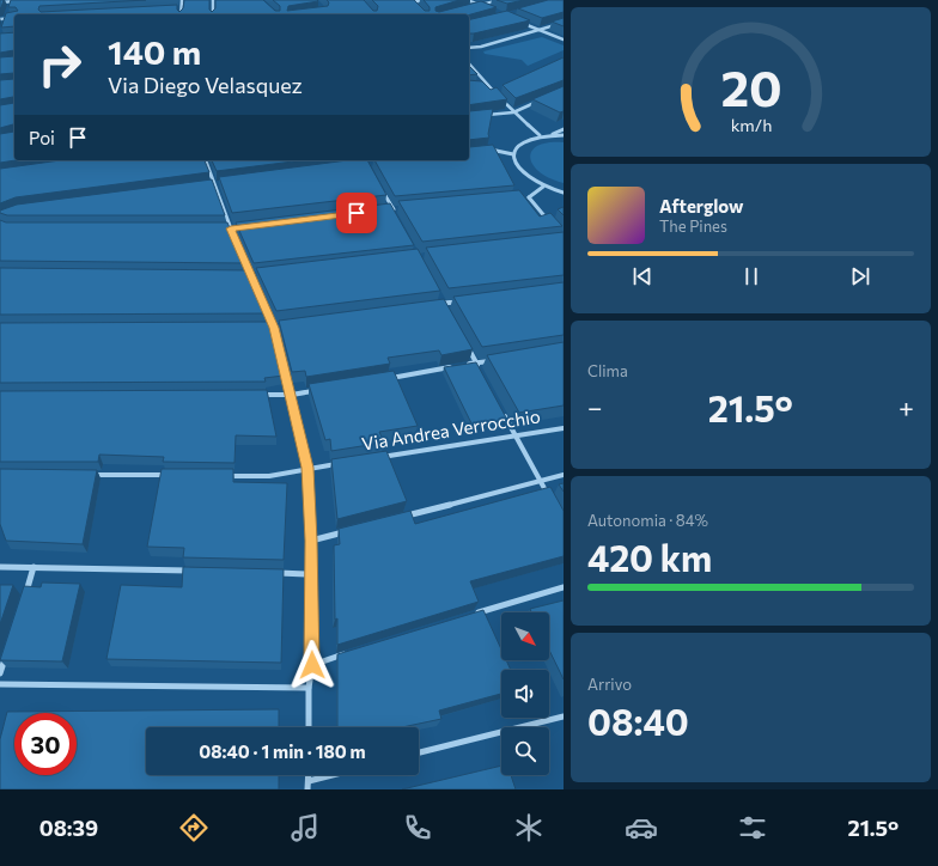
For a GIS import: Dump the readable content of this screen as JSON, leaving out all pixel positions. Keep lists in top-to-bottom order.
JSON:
{
  "streets": {
    "street": ["Via Andrea Verrocchio"]
  },
  "north": "bottom right",
  "page": {
    "turn": ["140 m", "Via Diego Velasquez"],
    "then": "Poi",
    "song": ["Afterglow", "The Pines"],
    "tile": [
      "Clima",
      ["Autonomia · 84%", "420 km"],
      ["Arrivo", "08:40"]
    ],
    "heat": ["−", "21.5°", "+"],
    "limit": "30",
    "trip": "08:40 · 1 min · 180 m",
    "tabs": ["08:39", "21.5°"],
    "gauge": ["20", "km/h"]
  }
}
